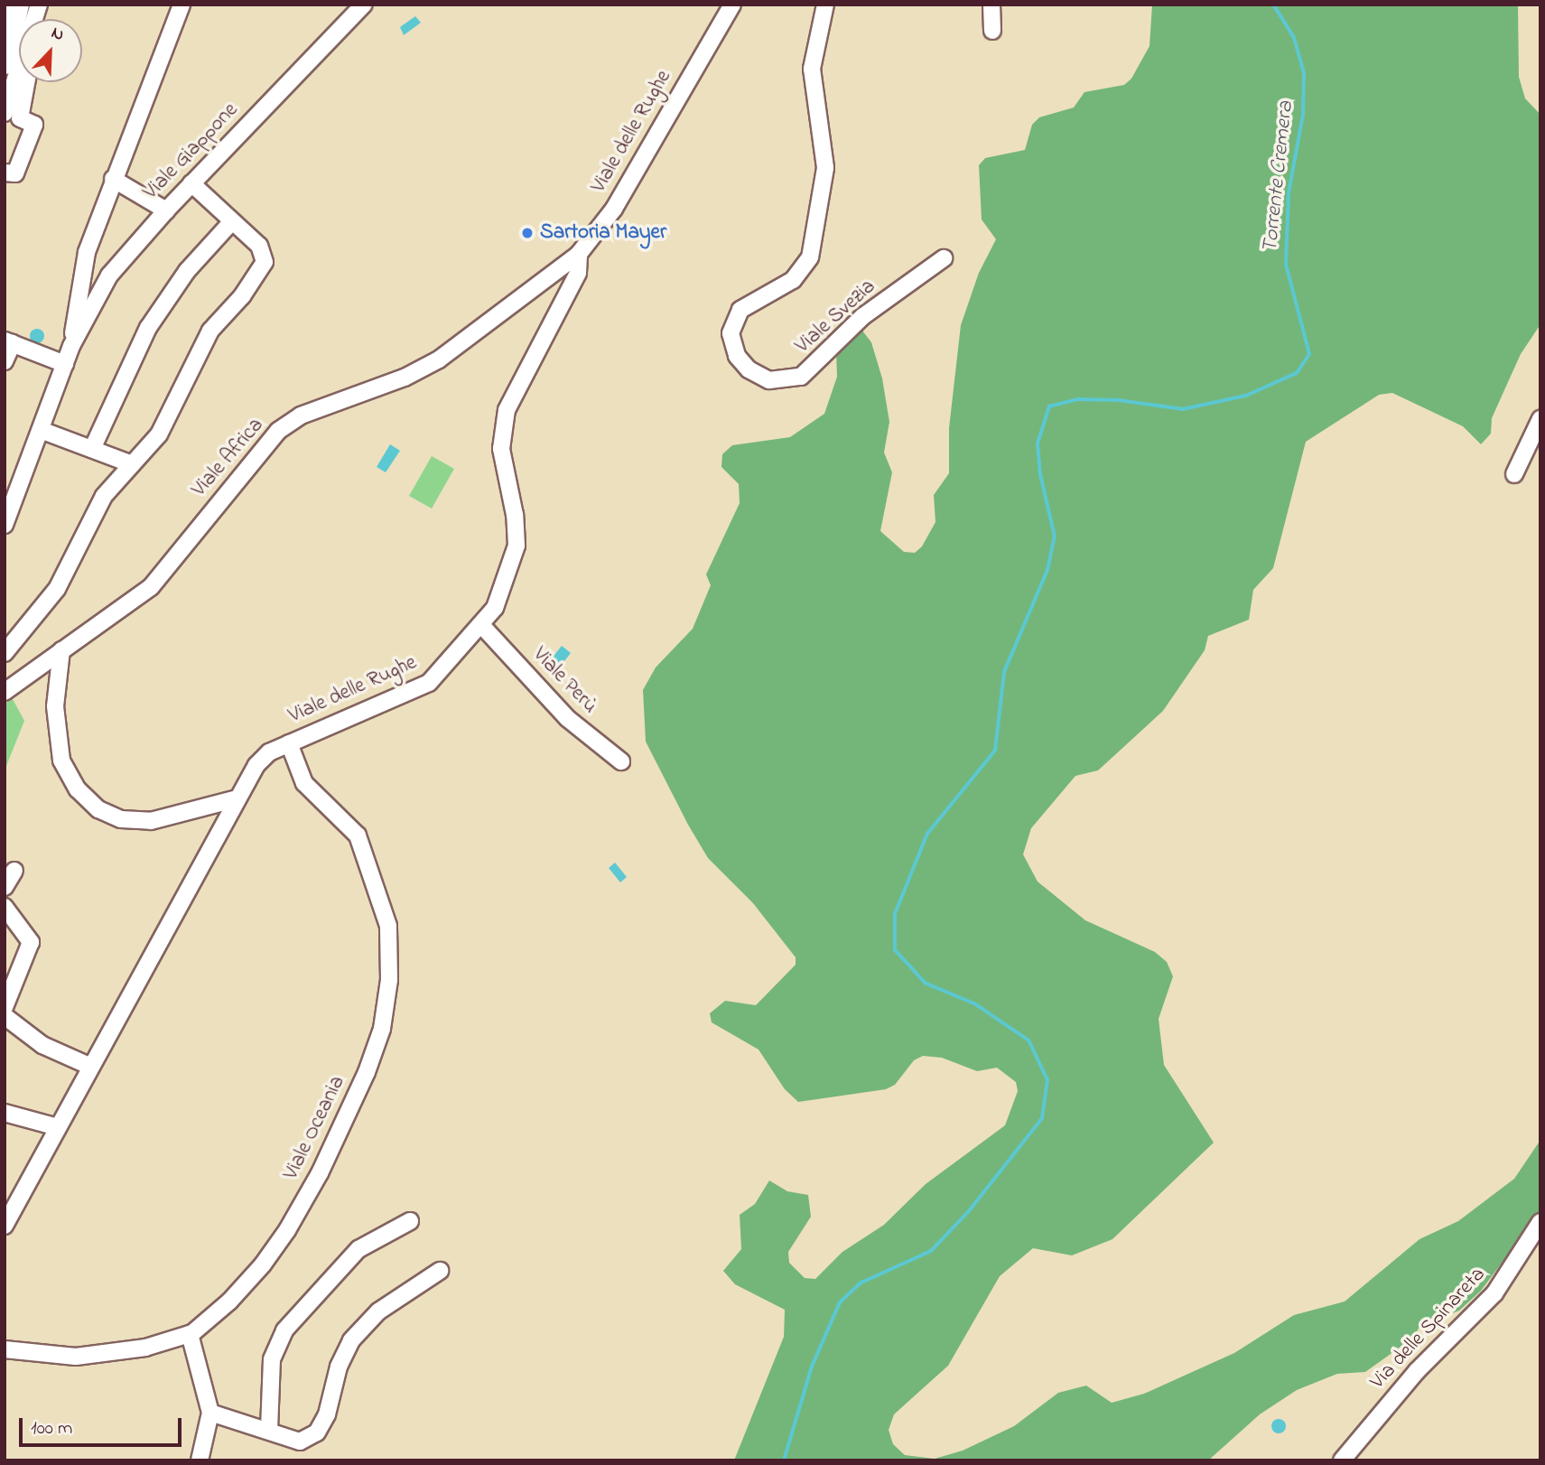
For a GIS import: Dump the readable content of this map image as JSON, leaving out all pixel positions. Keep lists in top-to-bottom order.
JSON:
{
  "streets": {
    "street": [
      "Viale delle Rughe",
      "Viale Giappone",
      "Viale Svezia",
      "Viale Africa",
      "Viale Perù",
      "Viale Oceania",
      "Via delle Spinareta"
    ]
  },
  "crossings": [
    ["Viale delle Rughe", "Viale Africa"],
    ["Viale delle Rughe", "Viale Perù"],
    ["Viale delle Rughe", "Viale Oceania"]
  ],
  "water": ["Torrente Cremera"],
  "places": ["Sartoria Mayer"],
  "scale_bar": "100 m",
  "north": "top right"
}
